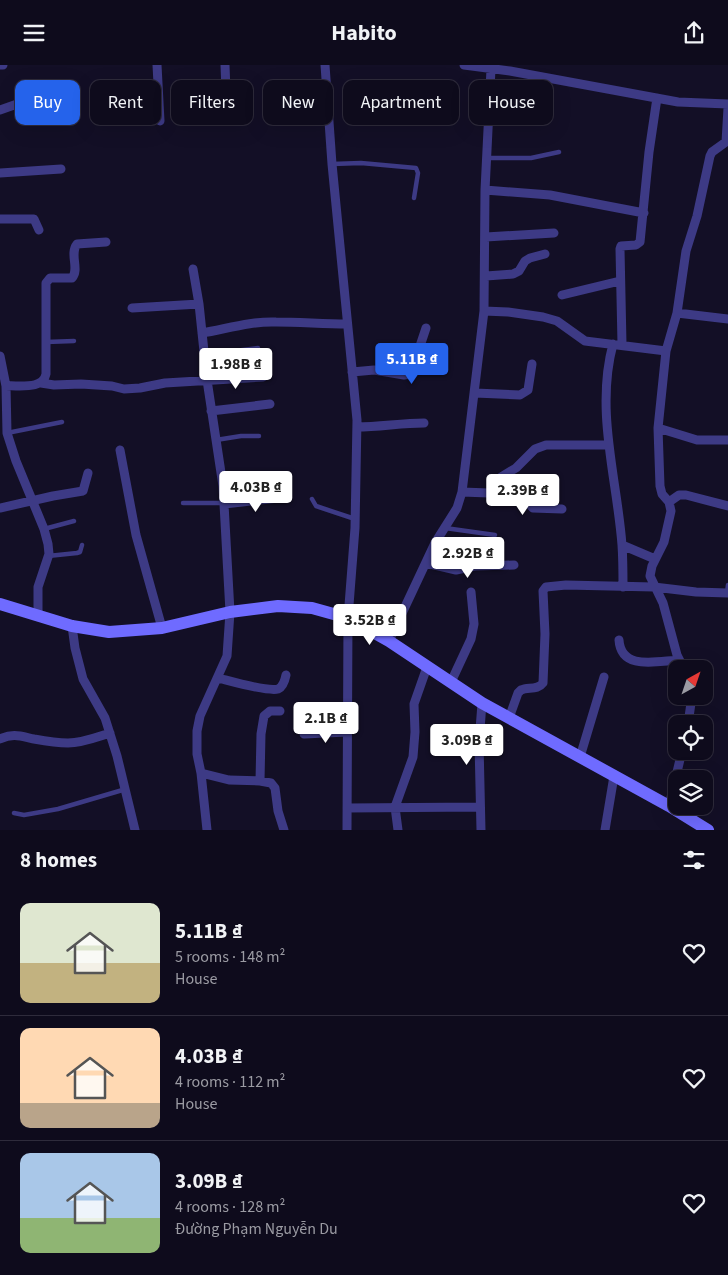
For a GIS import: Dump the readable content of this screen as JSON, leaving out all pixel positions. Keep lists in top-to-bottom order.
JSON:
{
  "north": "top right",
  "page": {
    "header": "Habito",
    "chip": [
      "Buy",
      "Rent",
      "Filters",
      "New",
      "Apartment",
      "House"
    ],
    "price": [
      "5.11B ₫",
      "1.98B ₫",
      "4.03B ₫",
      "2.39B ₫",
      "2.92B ₫",
      "3.52B ₫",
      "2.1B ₫",
      "3.09B ₫"
    ],
    "heading": "8 homes",
    "list": [
      {
        "name": "5.11B ₫",
        "note": "5 rooms · 148 m² · House"
      },
      {
        "name": "4.03B ₫",
        "note": "4 rooms · 112 m² · House"
      },
      {
        "name": "3.09B ₫",
        "note": "4 rooms · 128 m² · Đường Phạm Nguyễn Du"
      }
    ]
  }
}
